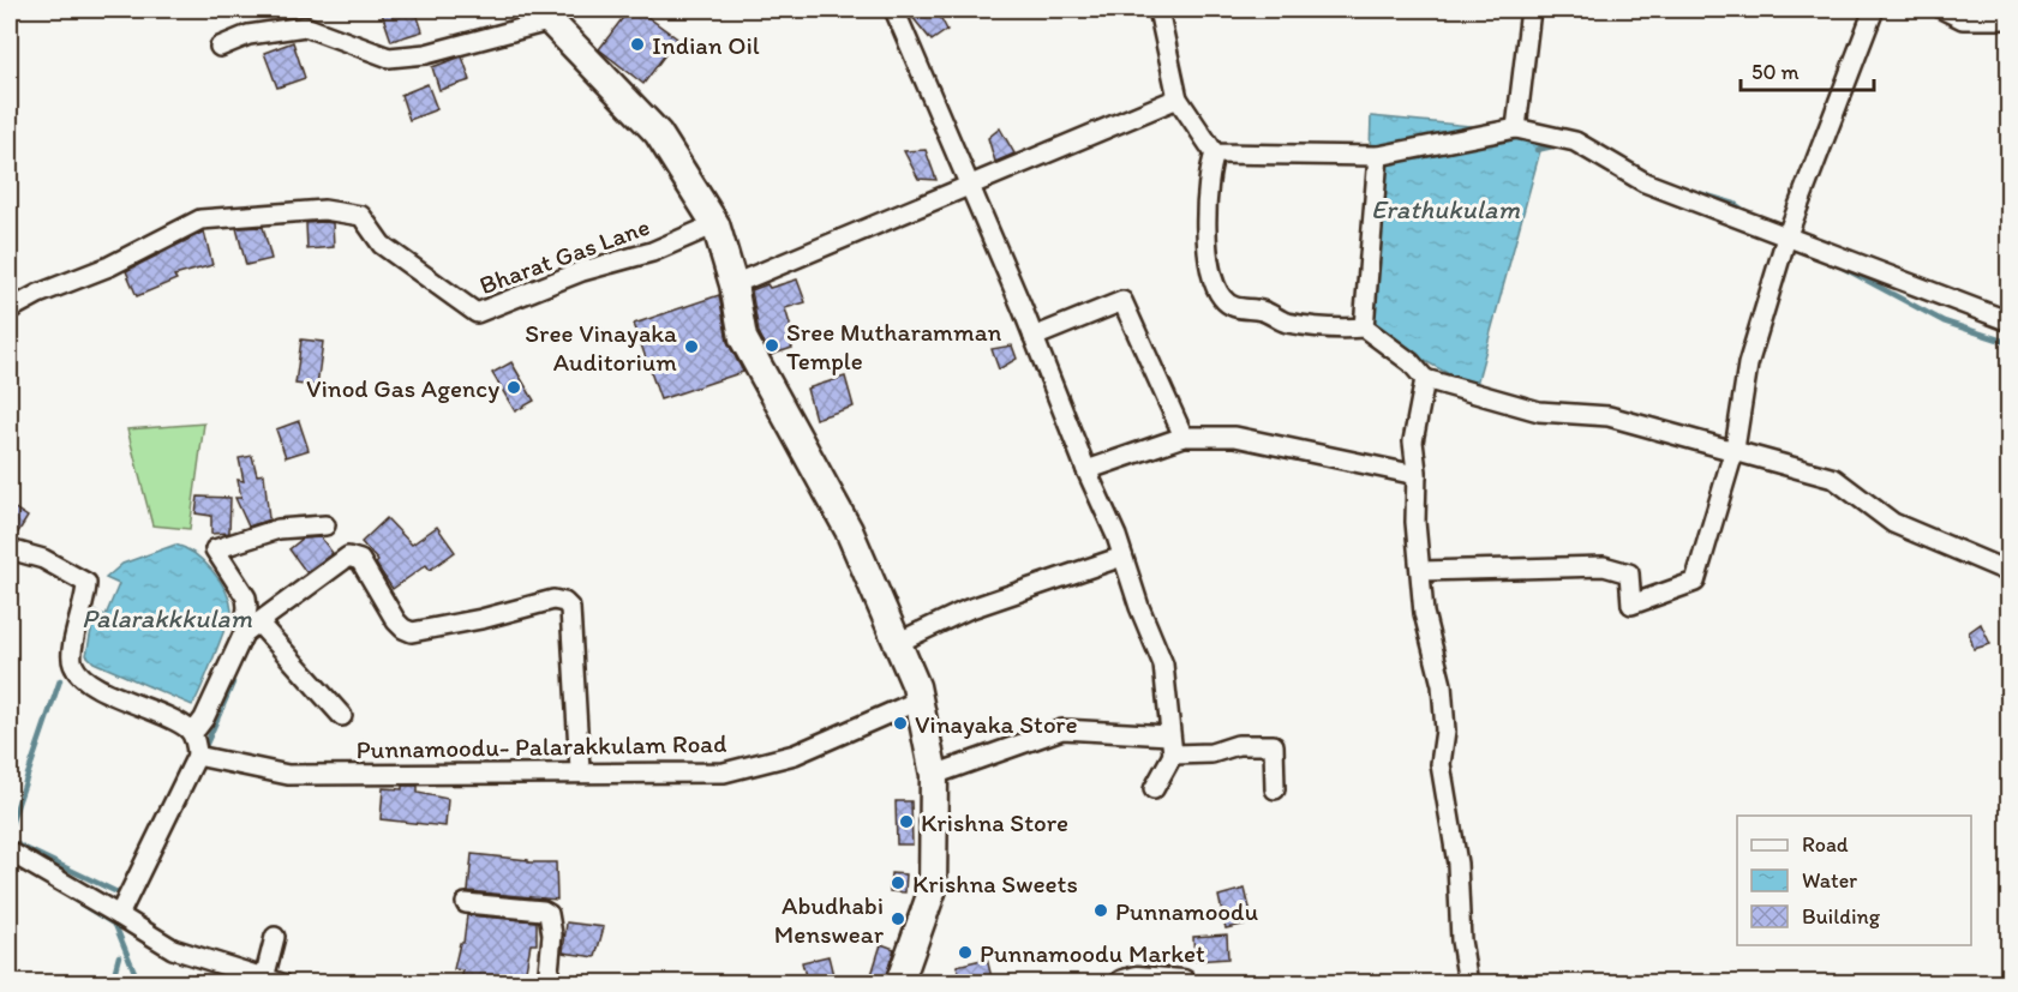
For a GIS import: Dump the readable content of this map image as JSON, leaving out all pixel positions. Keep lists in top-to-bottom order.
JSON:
{
  "streets": {
    "street": ["Bharat Gas Lane", "Punnamoodu- Palarakkulam Road"]
  },
  "water": ["Erathukulam", "Palarakkkulam"],
  "places": [
    "Indian Oil",
    "Sree Mutharamman Temple",
    "Sree Vinayaka Auditorium",
    "Vinod Gas Agency",
    "Vinayaka Store",
    "Krishna Store",
    "Krishna Sweets",
    "Punnamoodu",
    "Abudhabi Menswear",
    "Punnamoodu Market"
  ],
  "legend": ["Road", "Water", "Building"],
  "scale_bar": "50 m"
}
